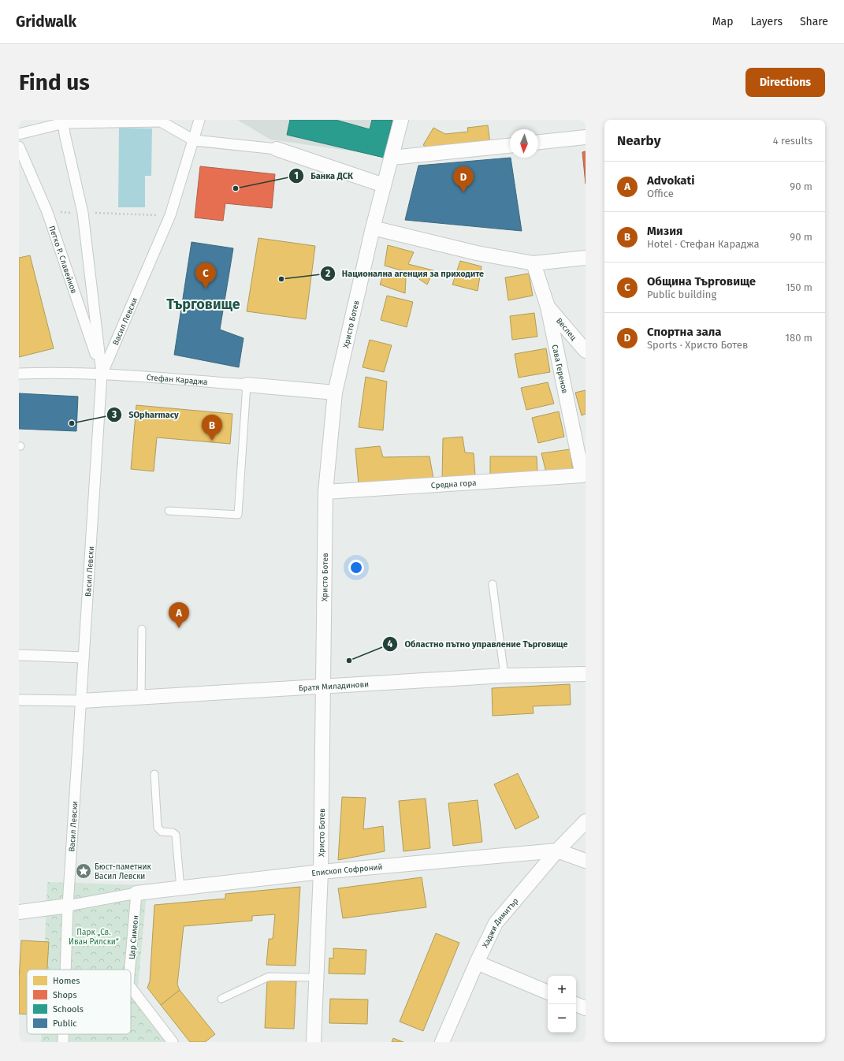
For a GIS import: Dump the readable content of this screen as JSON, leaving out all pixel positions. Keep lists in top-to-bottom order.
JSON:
{
  "streets": {
    "street": [
      "Петко Р. Славейков",
      "Васил Левски",
      "Христо Ботев",
      "Веслец",
      "Сава Геренов",
      "Стефан Караджа",
      "Средна гора",
      "Братя Миладинови",
      "Епископ Софроний",
      "Хаджи Димитър",
      "Цар Симеон"
    ]
  },
  "crossings": [
    ["Петко Р. Славейков", "Васил Левски"],
    ["Петко Р. Славейков", "Стефан Караджа"],
    ["Васил Левски", "Стефан Караджа"],
    ["Васил Левски", "Братя Миладинови"],
    ["Христо Ботев", "Стефан Караджа"],
    ["Христо Ботев", "Средна гора"],
    ["Христо Ботев", "Братя Миладинови"],
    ["Христо Ботев", "Епископ Софроний"],
    ["Веслец", "Сава Геренов"],
    ["Сава Геренов", "Средна гора"],
    ["Епископ Софроний", "Хаджи Димитър"],
    ["Епископ Софроний", "Цар Симеон"]
  ],
  "districts": ["Търговище"],
  "parks": ["Парк „Св. Иван Рилски“"],
  "places": {
    "other": [
      "Банка ДСК",
      "Национална агенция за приходите",
      "SOpharmacy",
      "Областно пътно управление Търговище"
    ],
    "place": ["Бюст-паметник Васил Левски"]
  },
  "legend": [
    "Homes",
    "Shops",
    "Schools",
    "Public"
  ],
  "north": "bottom",
  "page": {
    "header": "Gridwalk",
    "nav": ["Map", "Layers", "Share"],
    "buttons": "Directions",
    "title": "Find us",
    "heading": ["Nearby", "4 results"],
    "list": [
      {
        "mark": "A",
        "name": "Advokati",
        "note": "Office",
        "value": "90 m"
      },
      {
        "mark": "B",
        "name": "Мизия",
        "note": "Hotel · Стефан Караджа",
        "value": "90 m"
      },
      {
        "mark": "C",
        "name": "Община Търговище",
        "note": "Public building",
        "value": "150 m"
      },
      {
        "mark": "D",
        "name": "Спортна зала",
        "note": "Sports · Христо Ботев",
        "value": "180 m"
      }
    ],
    "pins": [
      "D",
      "C",
      "B",
      "A"
    ],
    "map_buttons": ["+", "−"]
  }
}
